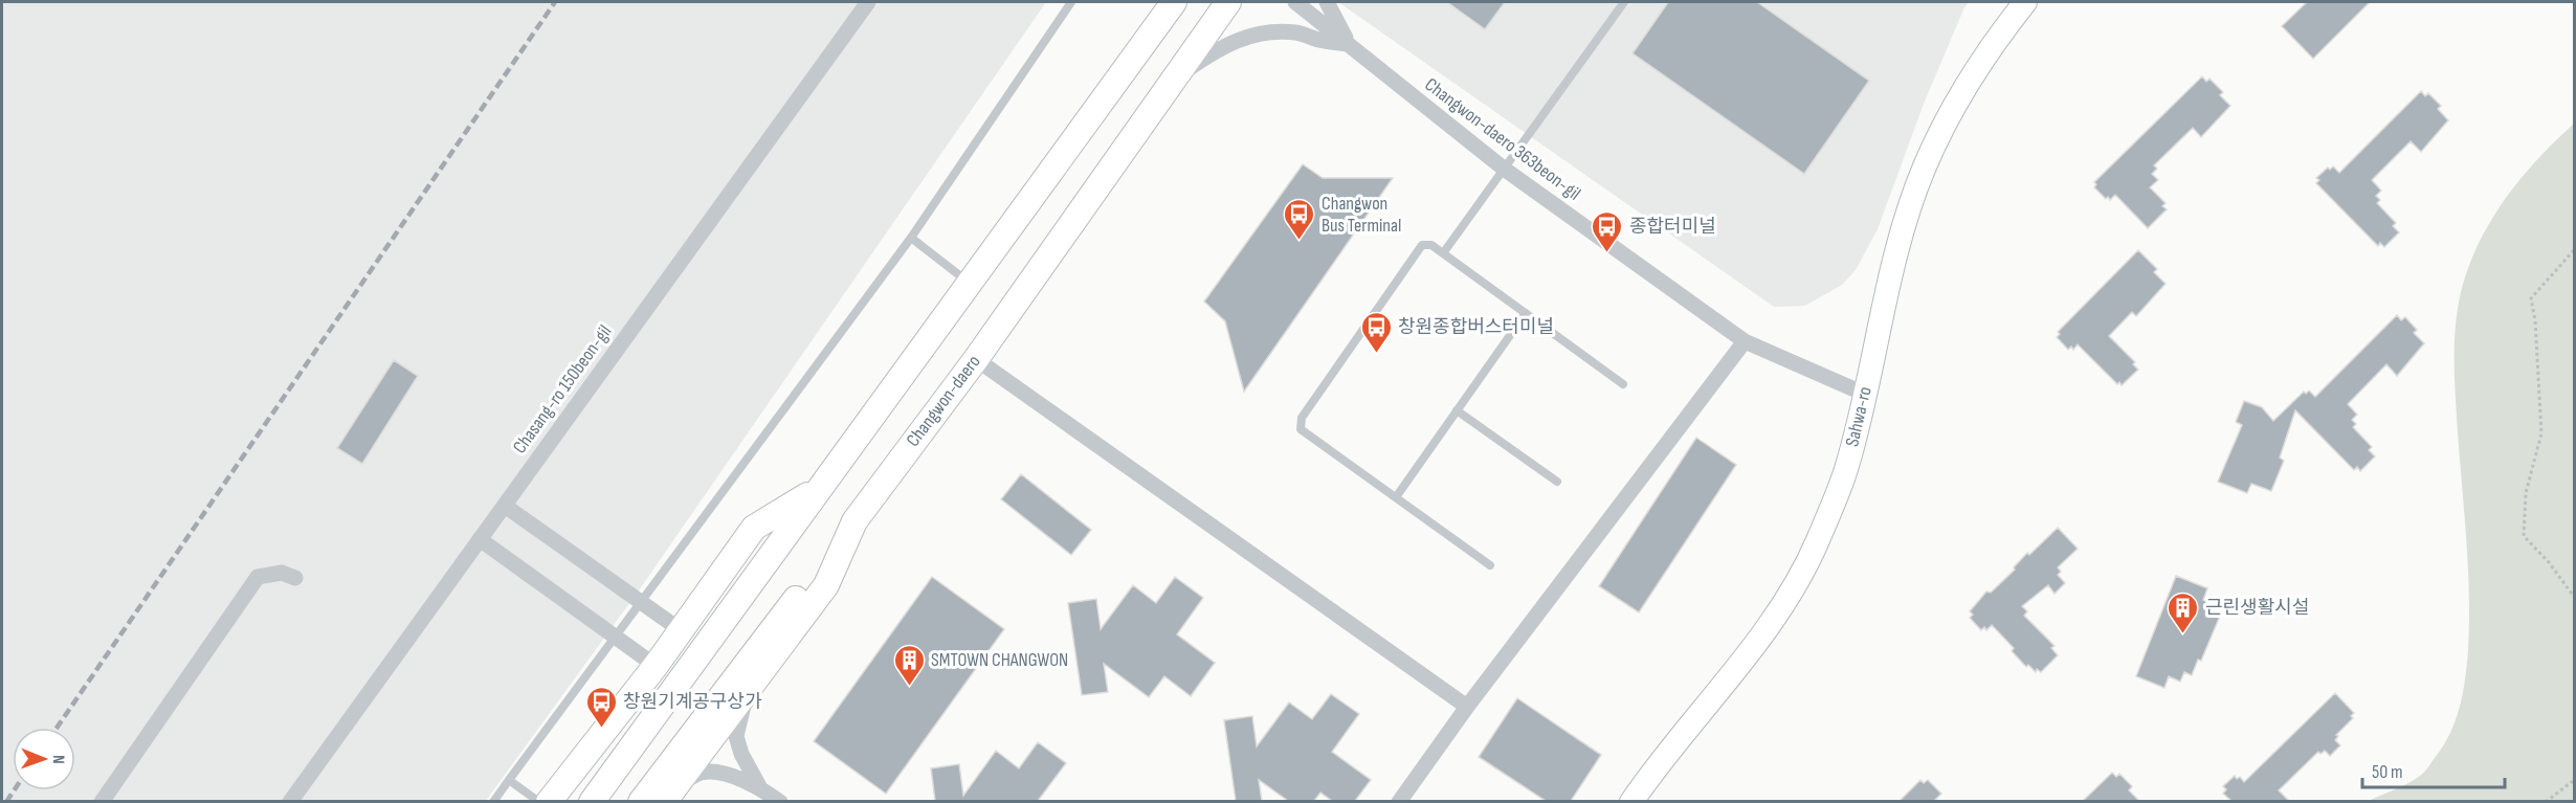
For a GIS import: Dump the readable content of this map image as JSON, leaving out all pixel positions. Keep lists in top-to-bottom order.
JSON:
{
  "streets": {
    "main road": ["Changwon-daero", "Sahwa-ro"],
    "street": ["Changwon-daero 363beon-gil", "Chasang-ro 150beon-gil"]
  },
  "crossings": [
    ["Changwon-daero 363beon-gil", "Changwon-daero"],
    ["Changwon-daero 363beon-gil", "Sahwa-ro"]
  ],
  "places": {
    "bus stop": [
      "Changwon Bus Terminal",
      "종합터미널",
      "창원종합버스터미널",
      "창원기계공구상가"
    ],
    "building": ["근린생활시설", "SMTOWN CHANGWON"]
  },
  "scale_bar": "50 m",
  "north": "right"
}
